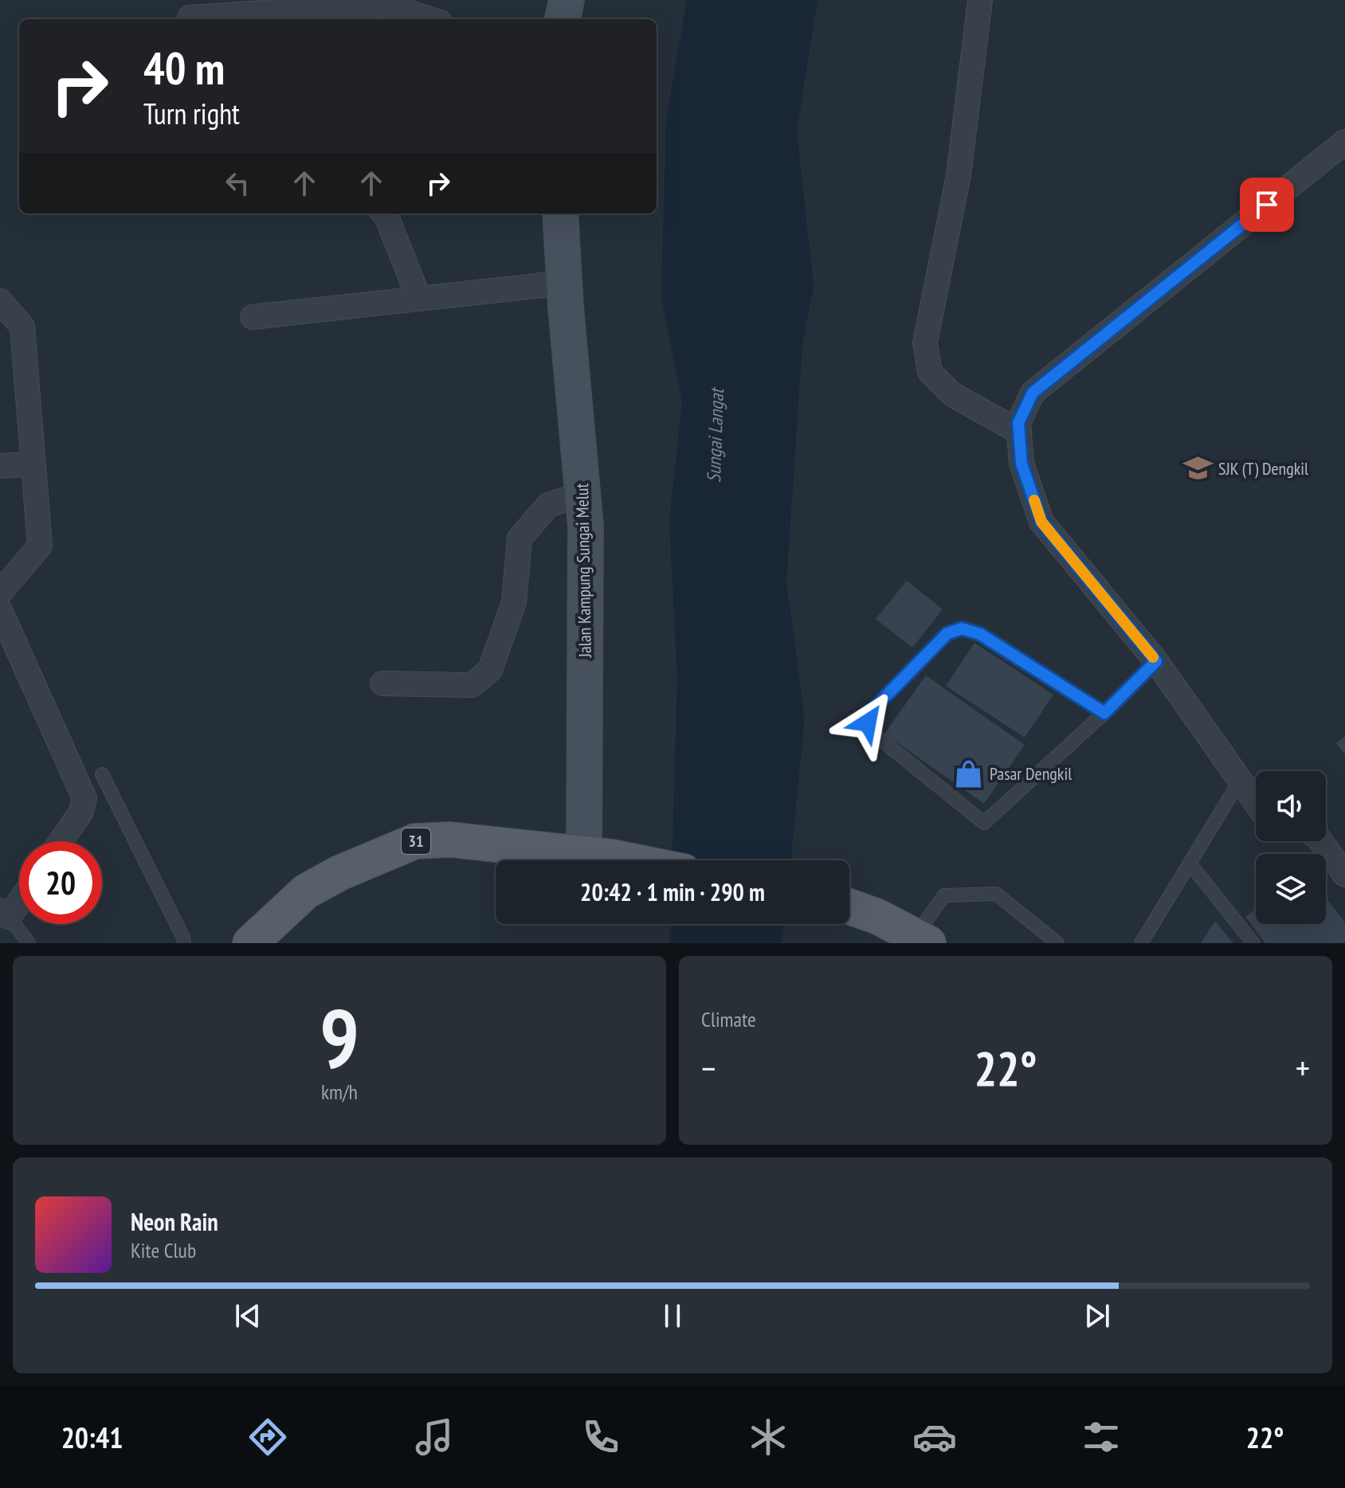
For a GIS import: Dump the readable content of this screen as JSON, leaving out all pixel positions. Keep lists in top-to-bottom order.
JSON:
{
  "streets": {
    "main road": ["Jalan Kampung Sungai Melut", "31"]
  },
  "crossings": [
    ["Jalan Kampung Sungai Melut", "31"]
  ],
  "water": ["Sungai Langat"],
  "places": {
    "school or university": ["SJK (T) Dengkil"],
    "shop": ["Pasar Dengkil"]
  },
  "page": {
    "turn": ["40 m", "Turn right"],
    "limit": "20",
    "trip": "20:42 · 1 min · 290 m",
    "tile": [
      ["9", "km/h"],
      "Climate"
    ],
    "heat": ["−", "22°", "+"],
    "song": ["Neon Rain", "Kite Club"],
    "tabs": ["20:41", "22°"]
  }
}
